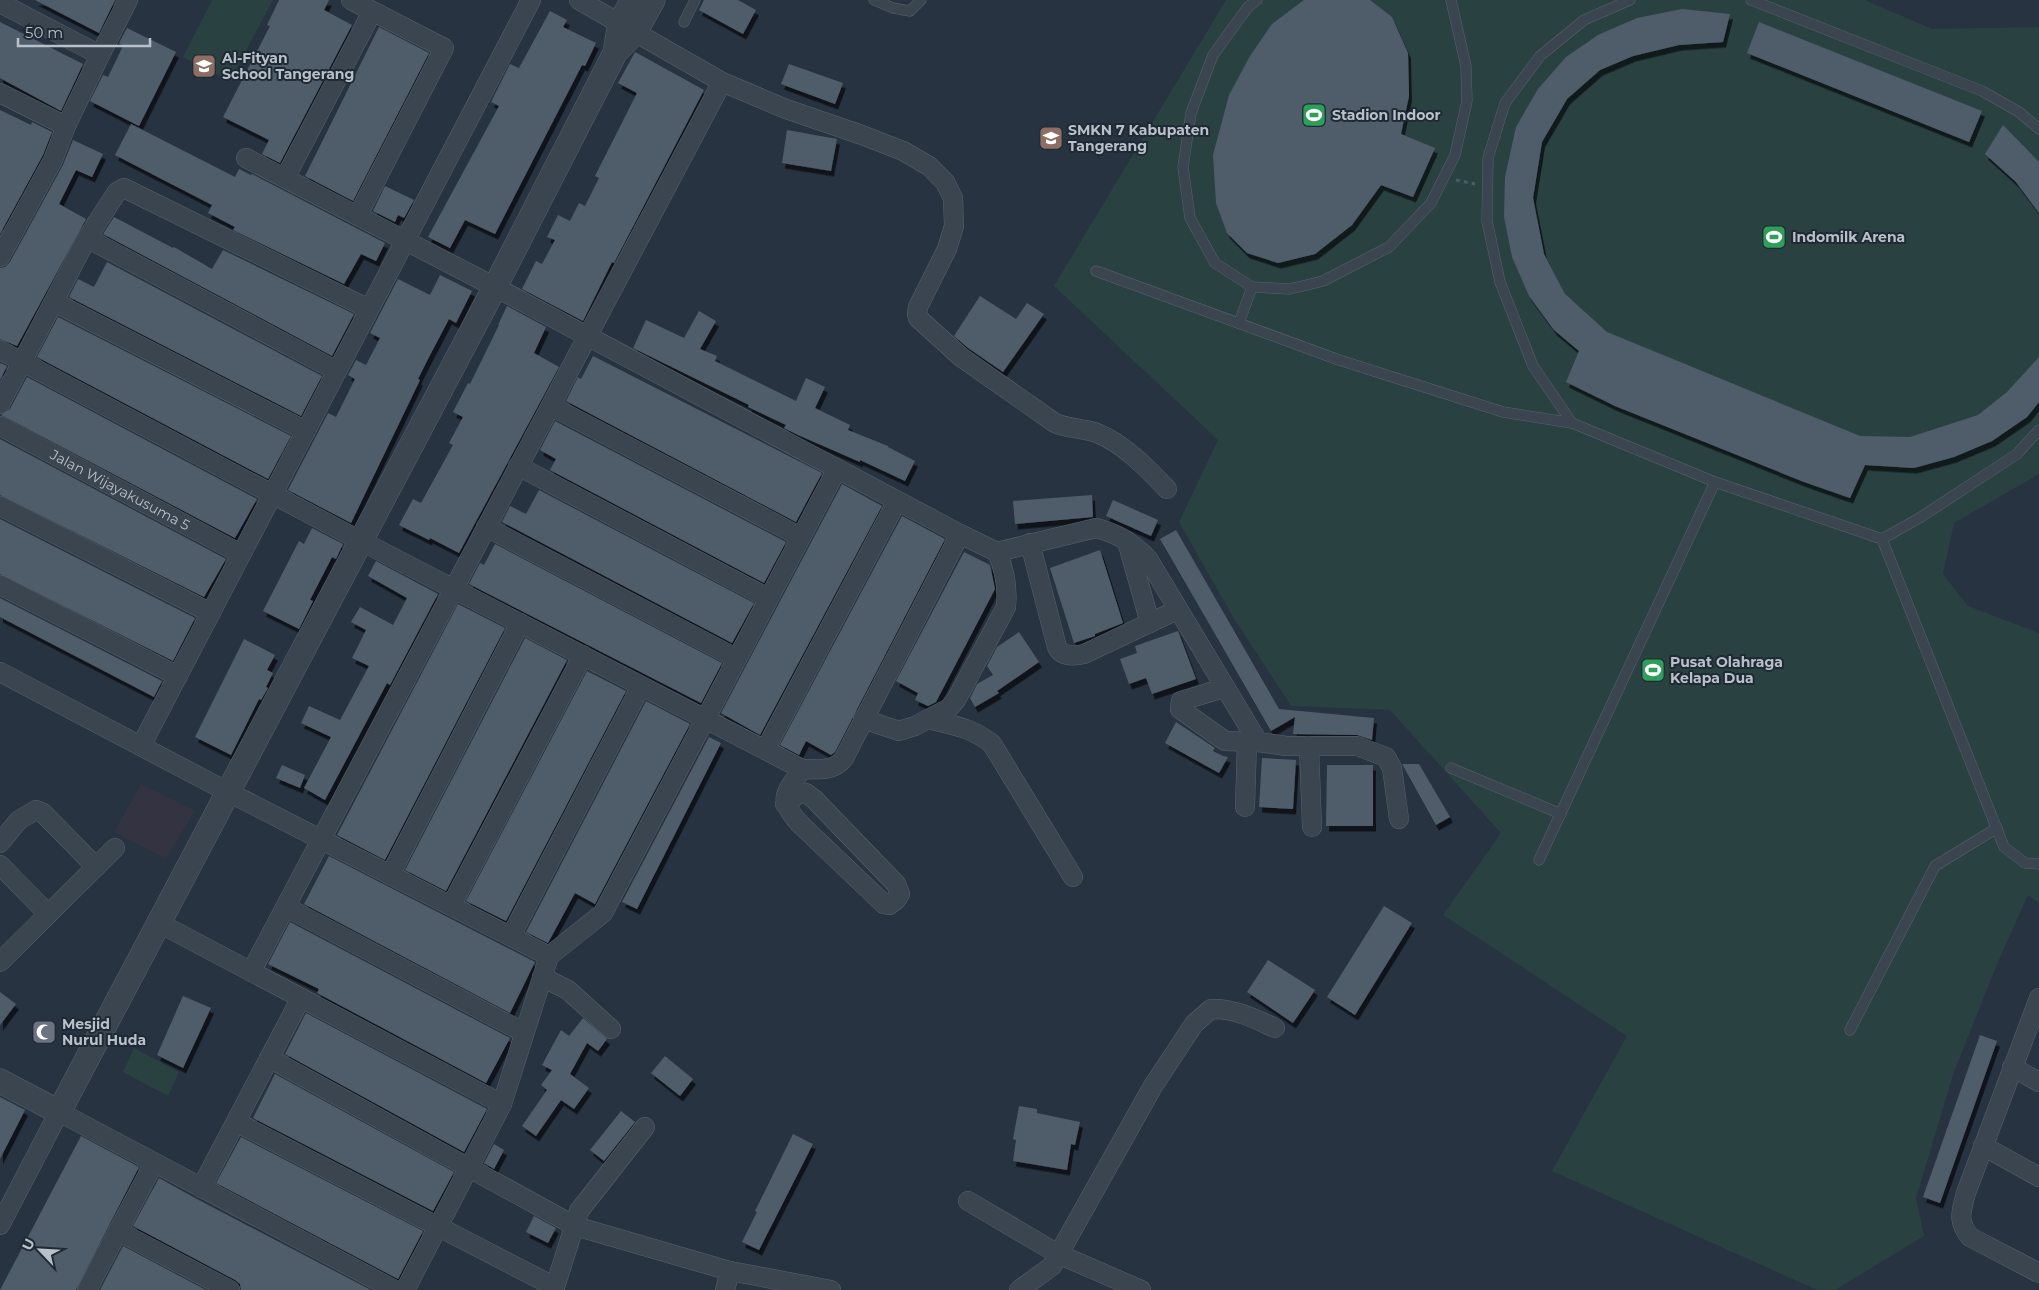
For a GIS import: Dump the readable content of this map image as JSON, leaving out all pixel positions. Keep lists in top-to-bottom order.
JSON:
{
  "streets": {
    "street": ["Jalan Wijayakusuma 5"]
  },
  "places": {
    "school or university": ["Al-Fityan School Tangerang", "SMKN 7 Kabupaten Tangerang"],
    "sports": ["Stadion Indoor", "Indomilk Arena", "Pusat Olahraga Kelapa Dua"],
    "mosque": ["Mesjid Nurul Huda"]
  },
  "scale_bar": "50 m",
  "north": "top left"
}
